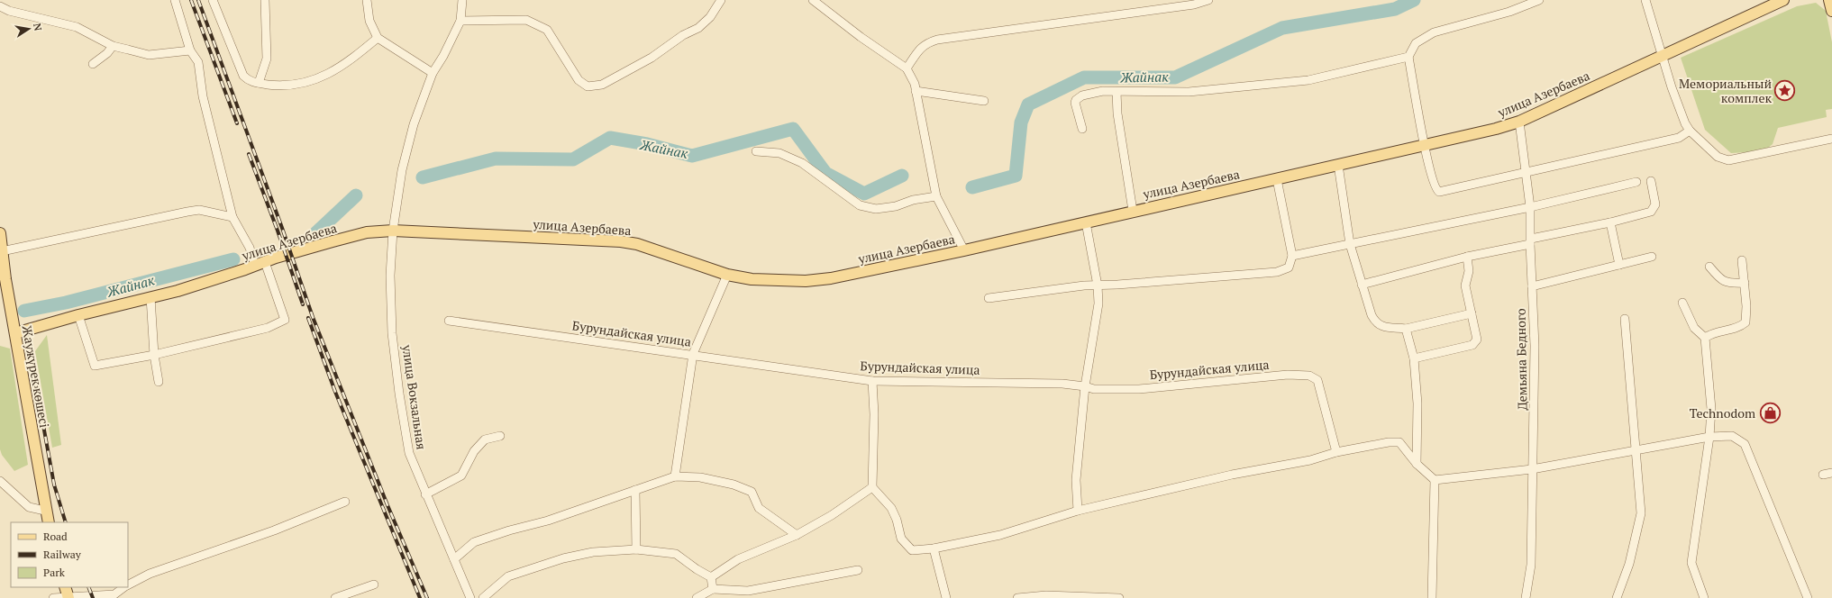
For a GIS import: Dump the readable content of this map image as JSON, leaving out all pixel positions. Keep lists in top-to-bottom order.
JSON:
{
  "streets": {
    "main road": ["улица Азербаева", "Жаужүрек көшесі"],
    "street": ["Бурундайская улица", "Демьяна Бедного", "улица Вокзальная"]
  },
  "crossings": [
    ["улица Азербаева", "Демьяна Бедного"],
    ["улица Азербаева", "Жаужүрек көшесі"],
    ["улица Азербаева", "улица Вокзальная"]
  ],
  "water": ["Жайнак"],
  "places": {
    "place": ["Мемориальный комплек"],
    "shop": ["Technodom"]
  },
  "legend": ["Road", "Railway", "Park"],
  "north": "right"
}
